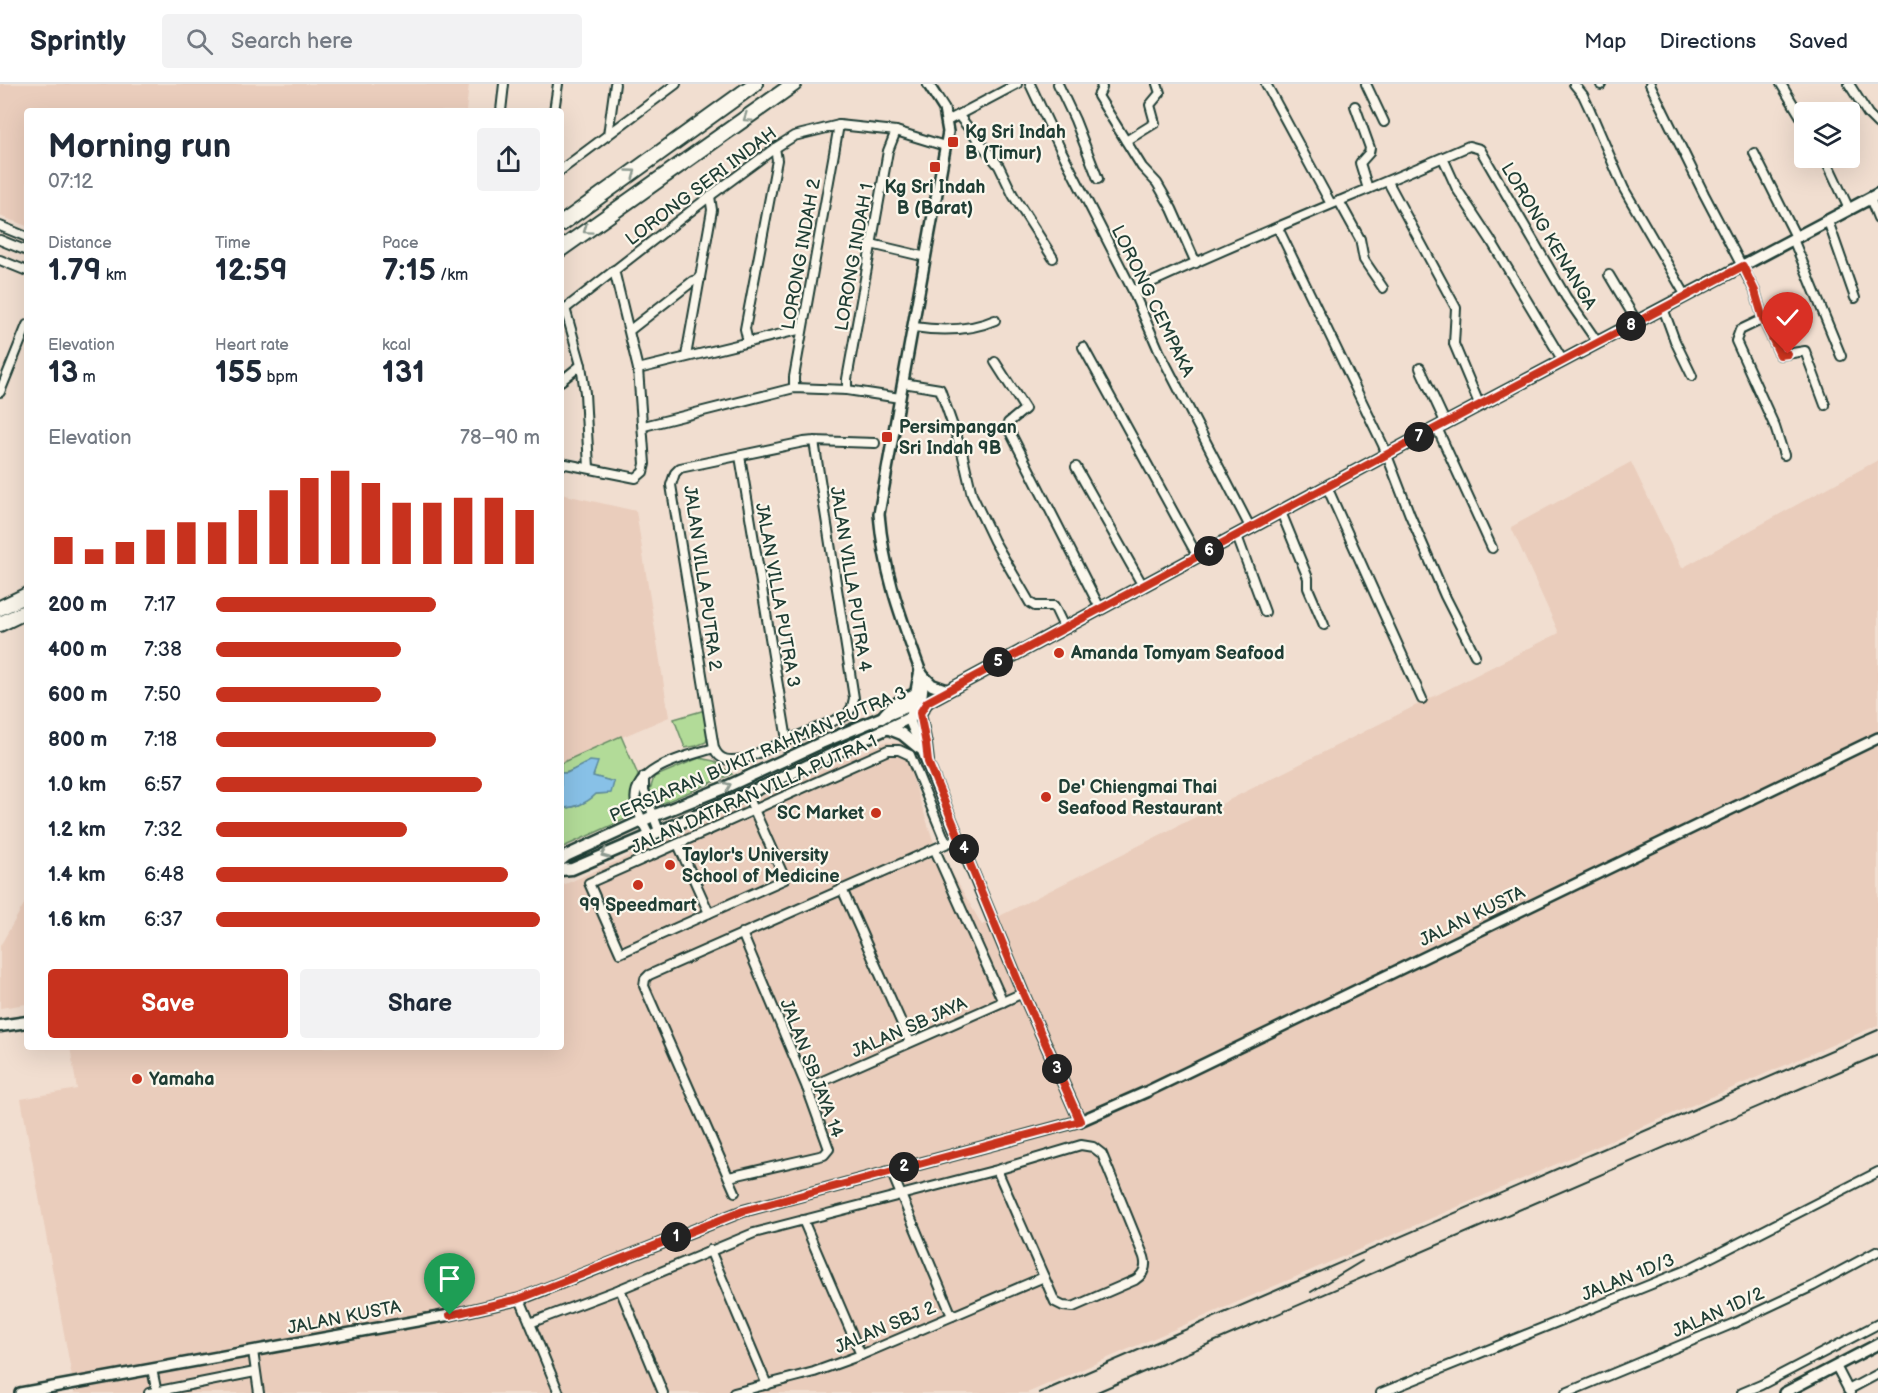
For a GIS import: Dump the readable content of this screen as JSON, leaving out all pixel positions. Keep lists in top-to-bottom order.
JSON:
{
  "streets": {
    "main road": ["PERSIARAN BUKIT RAHMAN PUTRA 3"],
    "street": [
      "LORONG SERI INDAH",
      "LORONG KENANGA",
      "LORONG INDAH 2",
      "LORONG INDAH 1",
      "LORONG CEMPAKA",
      "JALAN VILLA PUTRA 2",
      "JALAN VILLA PUTRA 4",
      "JALAN VILLA PUTRA 3",
      "JALAN DATARAN VILLA PUTRA 1",
      "JALAN KUSTA",
      "JALAN SB JAYA",
      "JALAN SB JAYA 14",
      "JALAN 1D/3",
      "JALAN 1D/2",
      "JALAN SBJ 2"
    ]
  },
  "crossings": [
    ["LORONG SERI INDAH", "LORONG INDAH 2"],
    ["LORONG SERI INDAH", "LORONG INDAH 1"],
    ["JALAN VILLA PUTRA 2", "JALAN VILLA PUTRA 4"],
    ["JALAN VILLA PUTRA 2", "JALAN VILLA PUTRA 3"],
    ["JALAN VILLA PUTRA 4", "JALAN VILLA PUTRA 3"],
    ["JALAN SB JAYA", "JALAN SB JAYA 14"]
  ],
  "places": {
    "transit": ["Kg Sri Indah B (Timur)", "Kg Sri Indah B (Barat)", "Persimpangan Sri Indah 9B"],
    "other": [
      "Amanda Tomyam Seafood",
      "De' Chiengmai Thai Seafood Restaurant",
      "SC Market",
      "Taylor's University School of Medicine",
      "99 Speedmart",
      "Yamaha"
    ]
  },
  "page": {
    "header": "Sprintly",
    "search": "Search here",
    "nav": ["Map", "Directions", "Saved"],
    "heading": ["Morning run", "07:12"],
    "stats": [
      ["Distance", "1.79 km"],
      ["Time", "12:59"],
      ["Pace", "7:15 /km"],
      ["Elevation", "13 m"],
      ["Heart rate", "155 bpm"],
      ["kcal", "131"]
    ],
    "pins": [
      "8",
      "7",
      "6",
      "5",
      "4",
      "3",
      "2",
      "1"
    ],
    "chart": ["Elevation", "78–90 m"],
    "list": [
      {
        "name": "200 m",
        "note": "7:17"
      },
      {
        "name": "400 m",
        "note": "7:38"
      },
      {
        "name": "600 m",
        "note": "7:50"
      },
      {
        "name": "800 m",
        "note": "7:18"
      },
      {
        "name": "1.0 km",
        "note": "6:57"
      },
      {
        "name": "1.2 km",
        "note": "7:32"
      },
      {
        "name": "1.4 km",
        "note": "6:48"
      },
      {
        "name": "1.6 km",
        "note": "6:37"
      }
    ],
    "buttons": ["Save", "Share"]
  }
}
